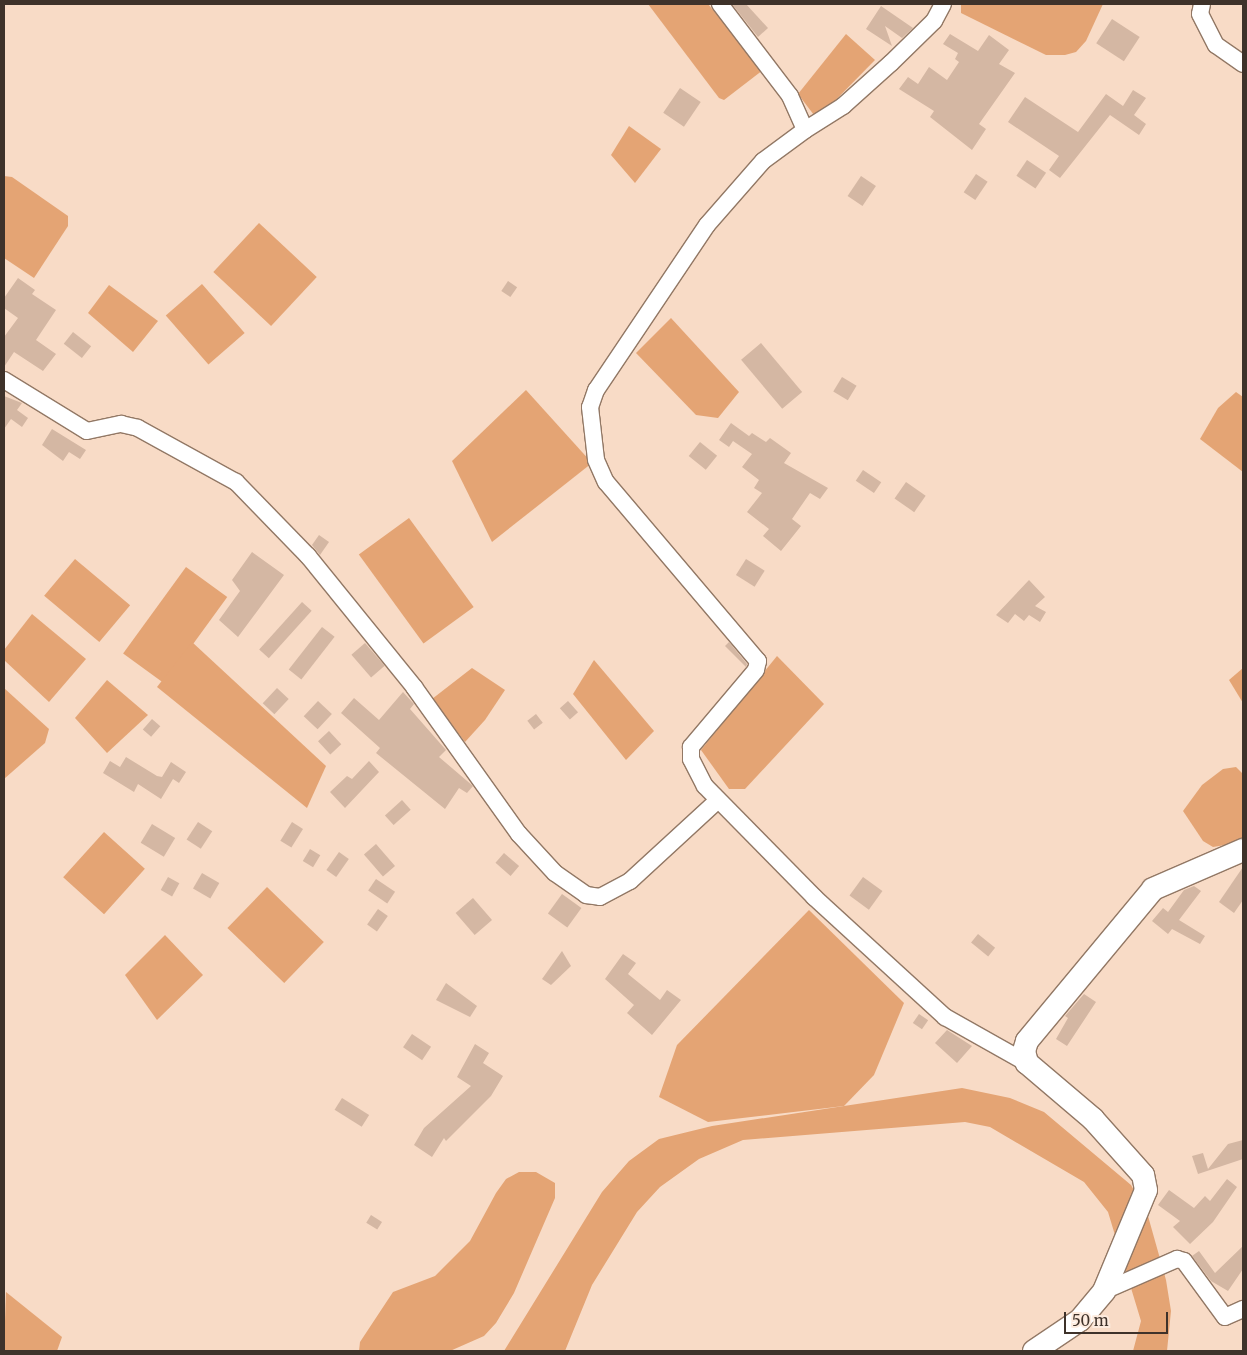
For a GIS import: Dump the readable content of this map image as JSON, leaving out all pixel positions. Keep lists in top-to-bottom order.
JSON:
{
  "scale_bar": "50 m"
}
